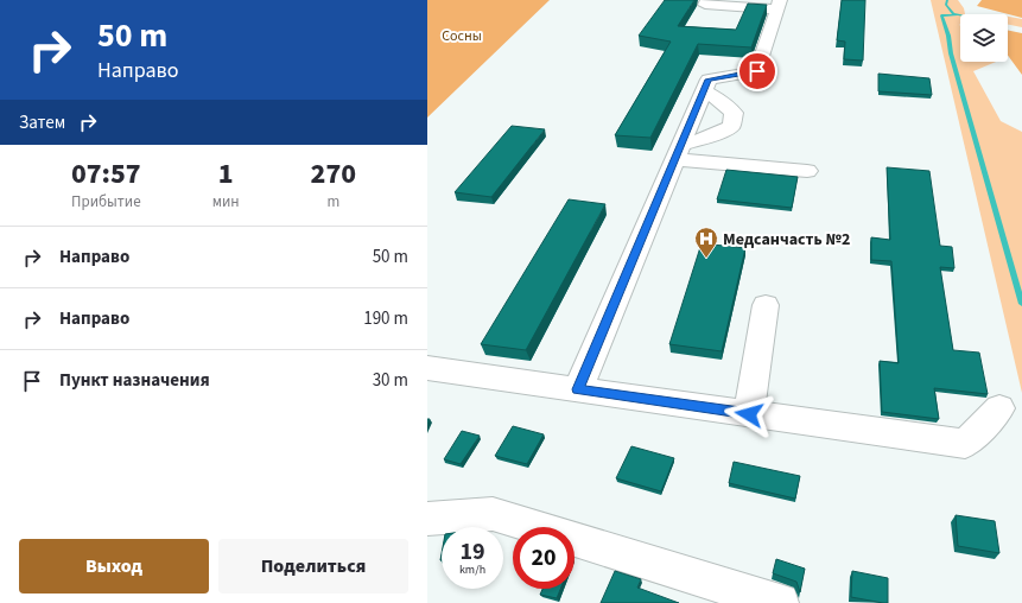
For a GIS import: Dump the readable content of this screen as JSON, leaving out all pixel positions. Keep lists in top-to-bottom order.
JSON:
{
  "parks": ["Сосны"],
  "places": {
    "hospital": ["Медсанчасть №2"]
  },
  "page": {
    "turn": ["50 m", "Направо"],
    "then": "Затем",
    "eta": [
      "07:57",
      "Прибытие",
      "1",
      "мин",
      "270",
      "m"
    ],
    "list": [
      {
        "name": "Направо",
        "value": "50 m"
      },
      {
        "name": "Направо",
        "value": "190 m"
      },
      {
        "name": "Пункт назначения",
        "value": "30 m"
      }
    ],
    "speed": "19 km/h",
    "limit": "20",
    "buttons": ["Выход", "Поделиться"]
  }
}
